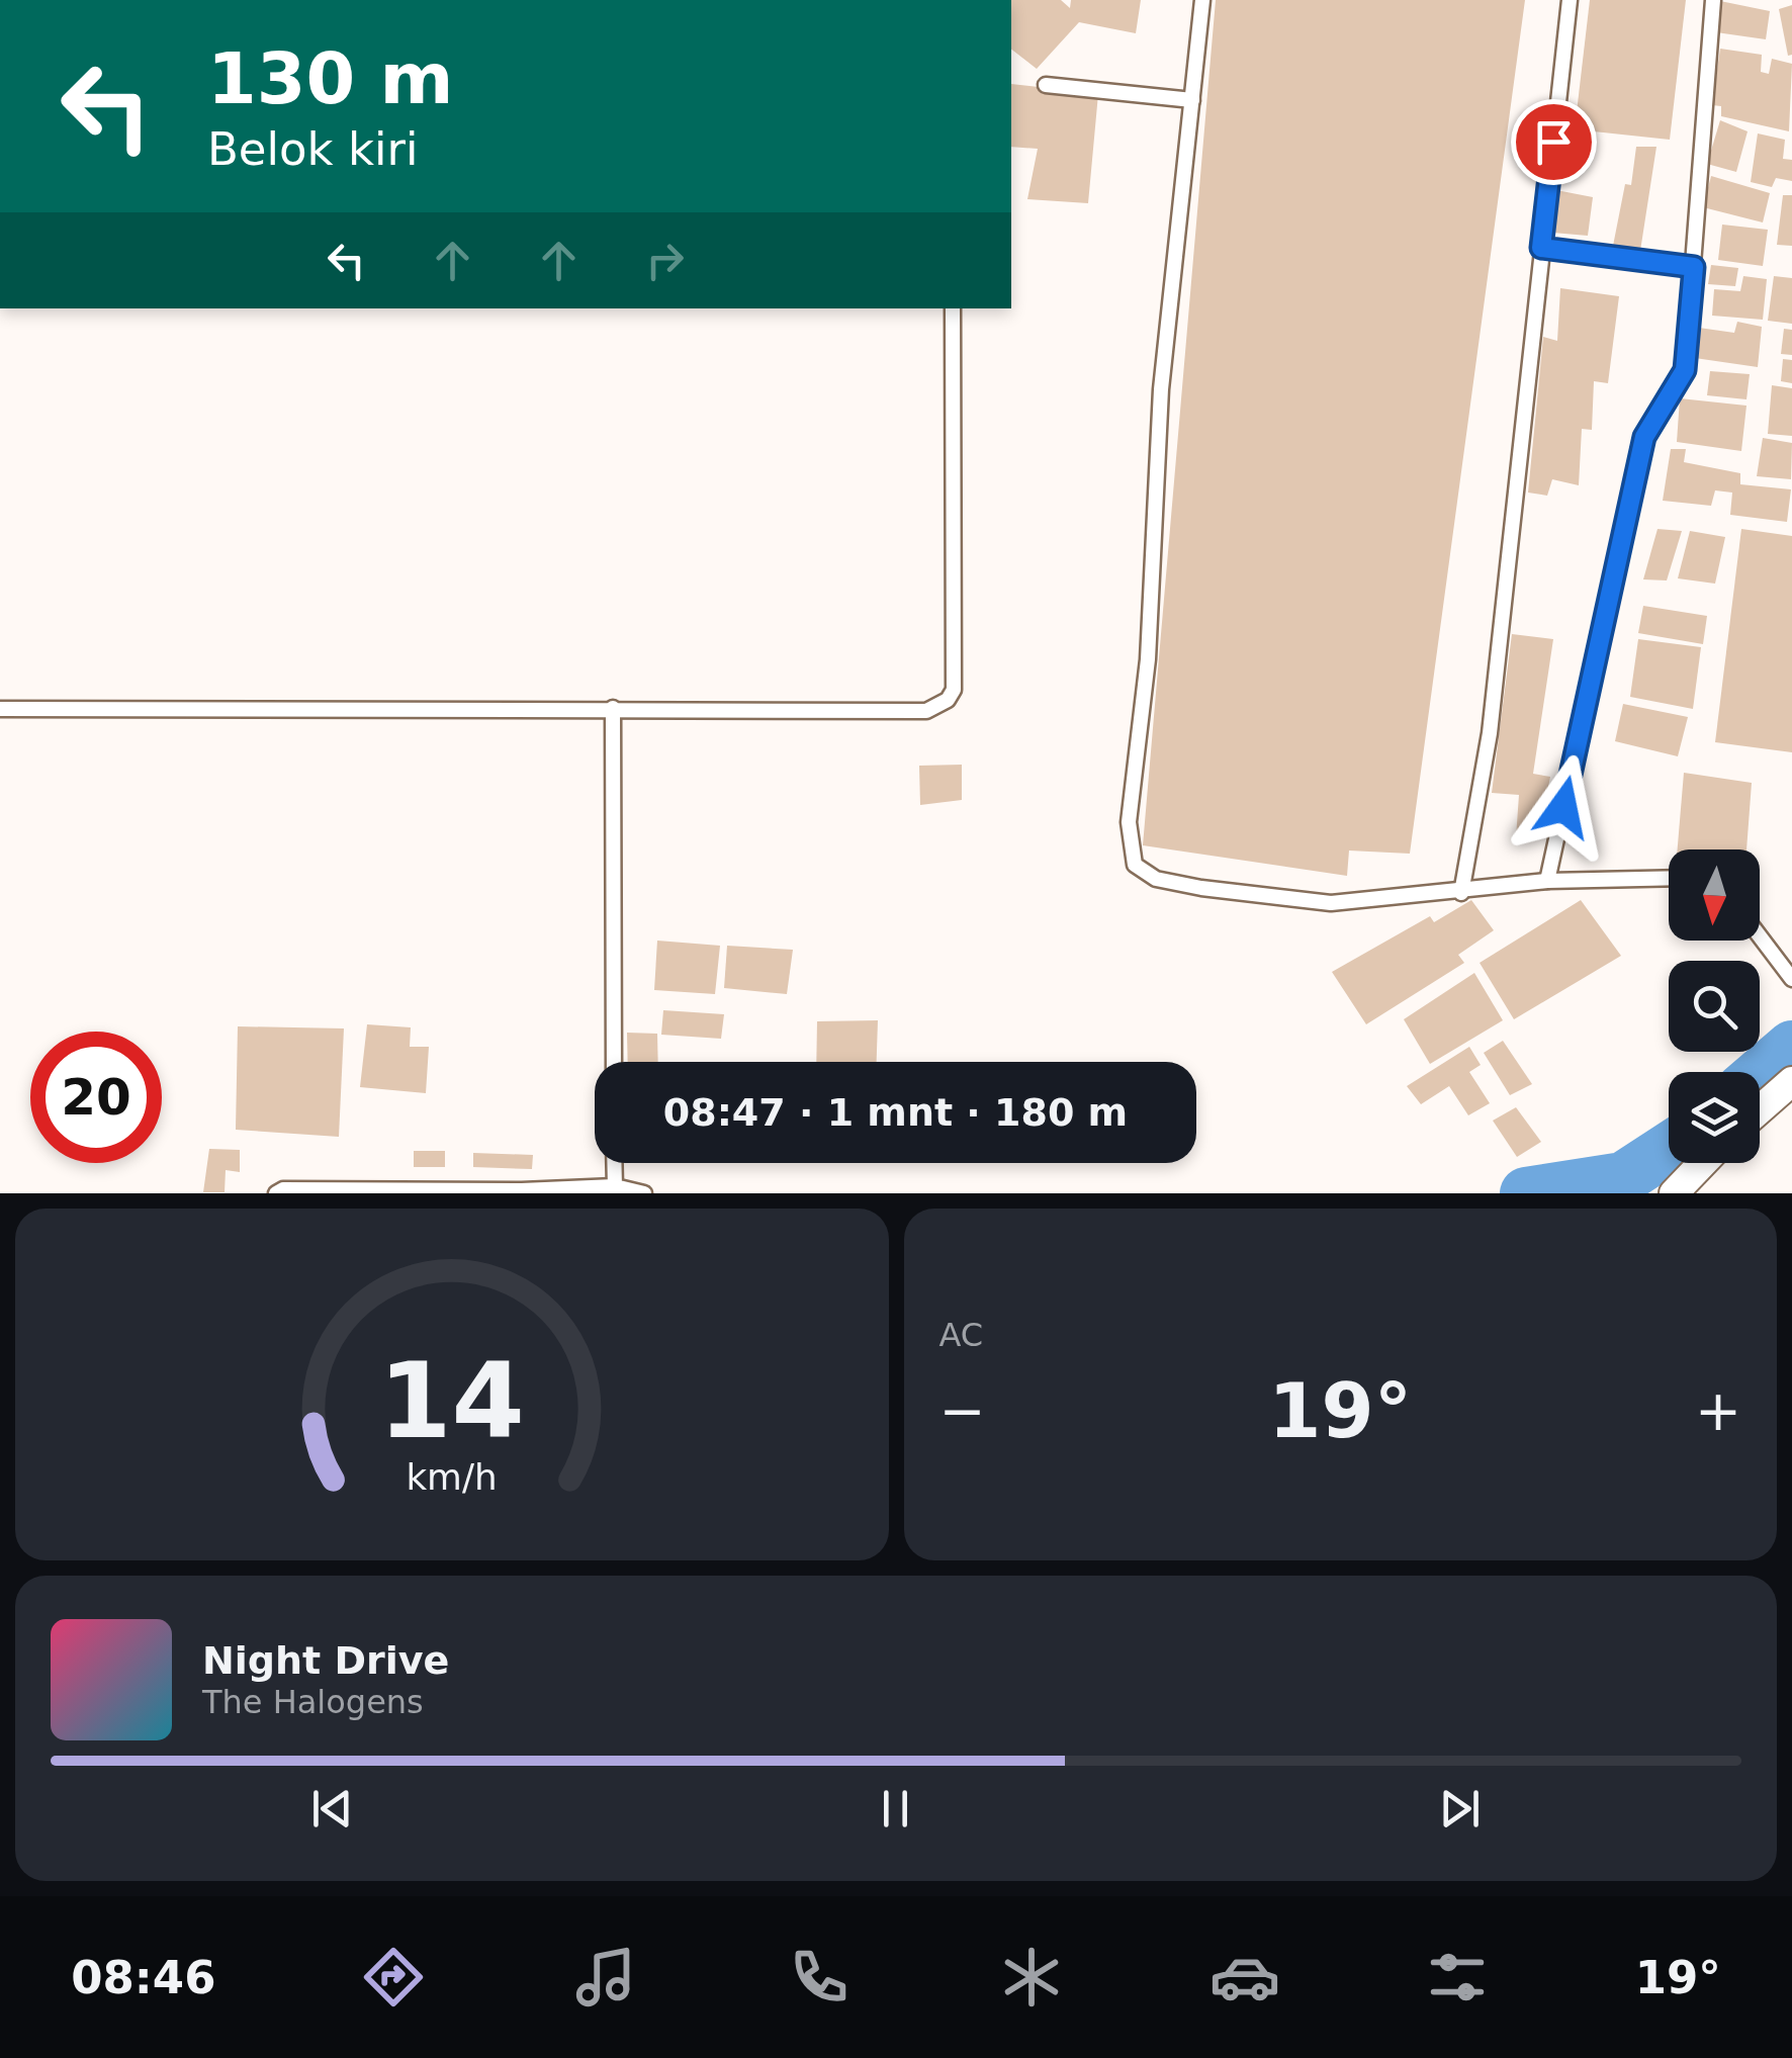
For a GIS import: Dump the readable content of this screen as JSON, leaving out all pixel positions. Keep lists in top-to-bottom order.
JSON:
{
  "north": "bottom",
  "page": {
    "turn": ["130 m", "Belok kiri"],
    "limit": "20",
    "trip": "08:47 · 1 mnt · 180 m",
    "tile": "AC",
    "heat": ["−", "19°", "+"],
    "song": ["Night Drive", "The Halogens"],
    "tabs": ["08:46", "19°"],
    "gauge": ["14", "km/h"]
  }
}
